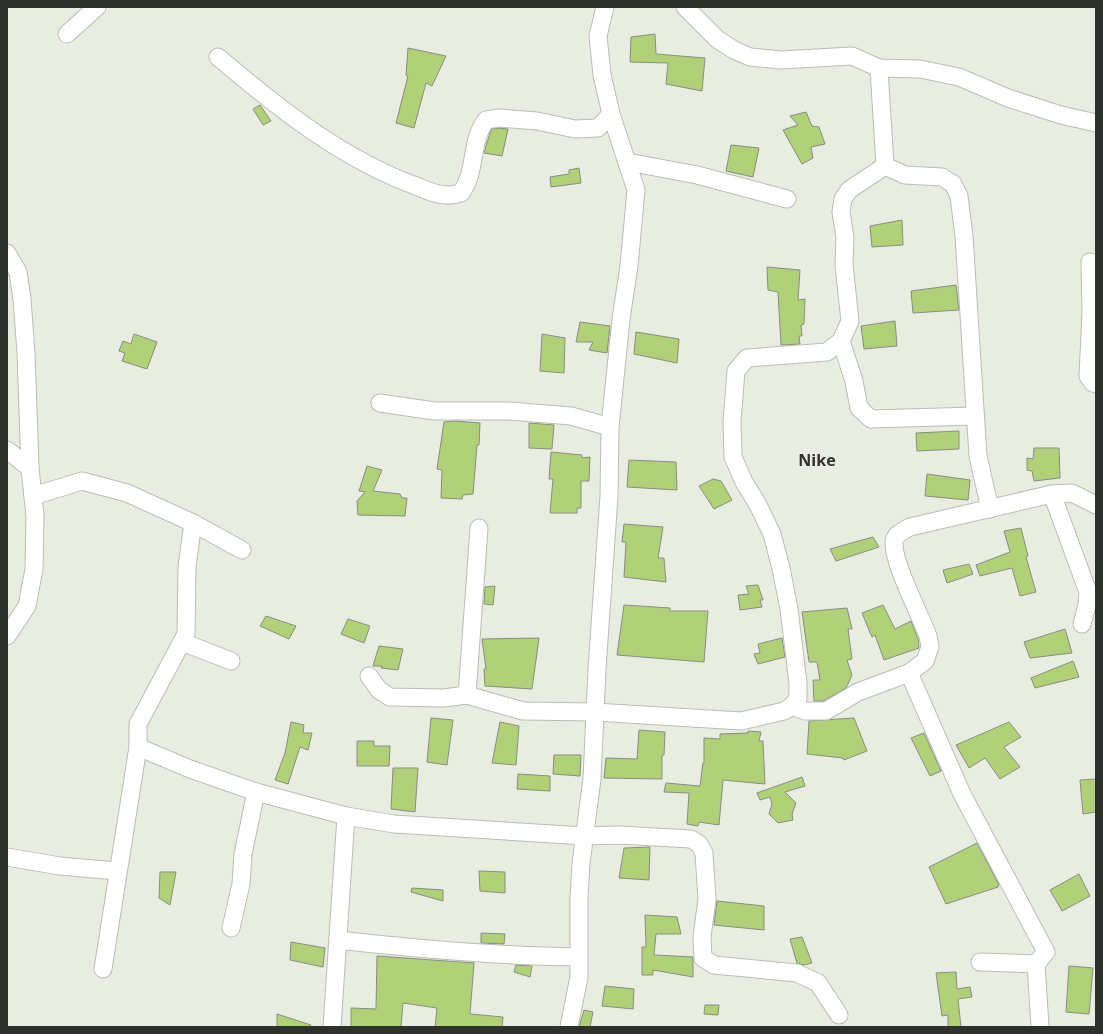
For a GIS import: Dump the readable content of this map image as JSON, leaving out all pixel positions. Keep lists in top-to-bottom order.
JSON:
{
  "districts": ["Nike"]
}
